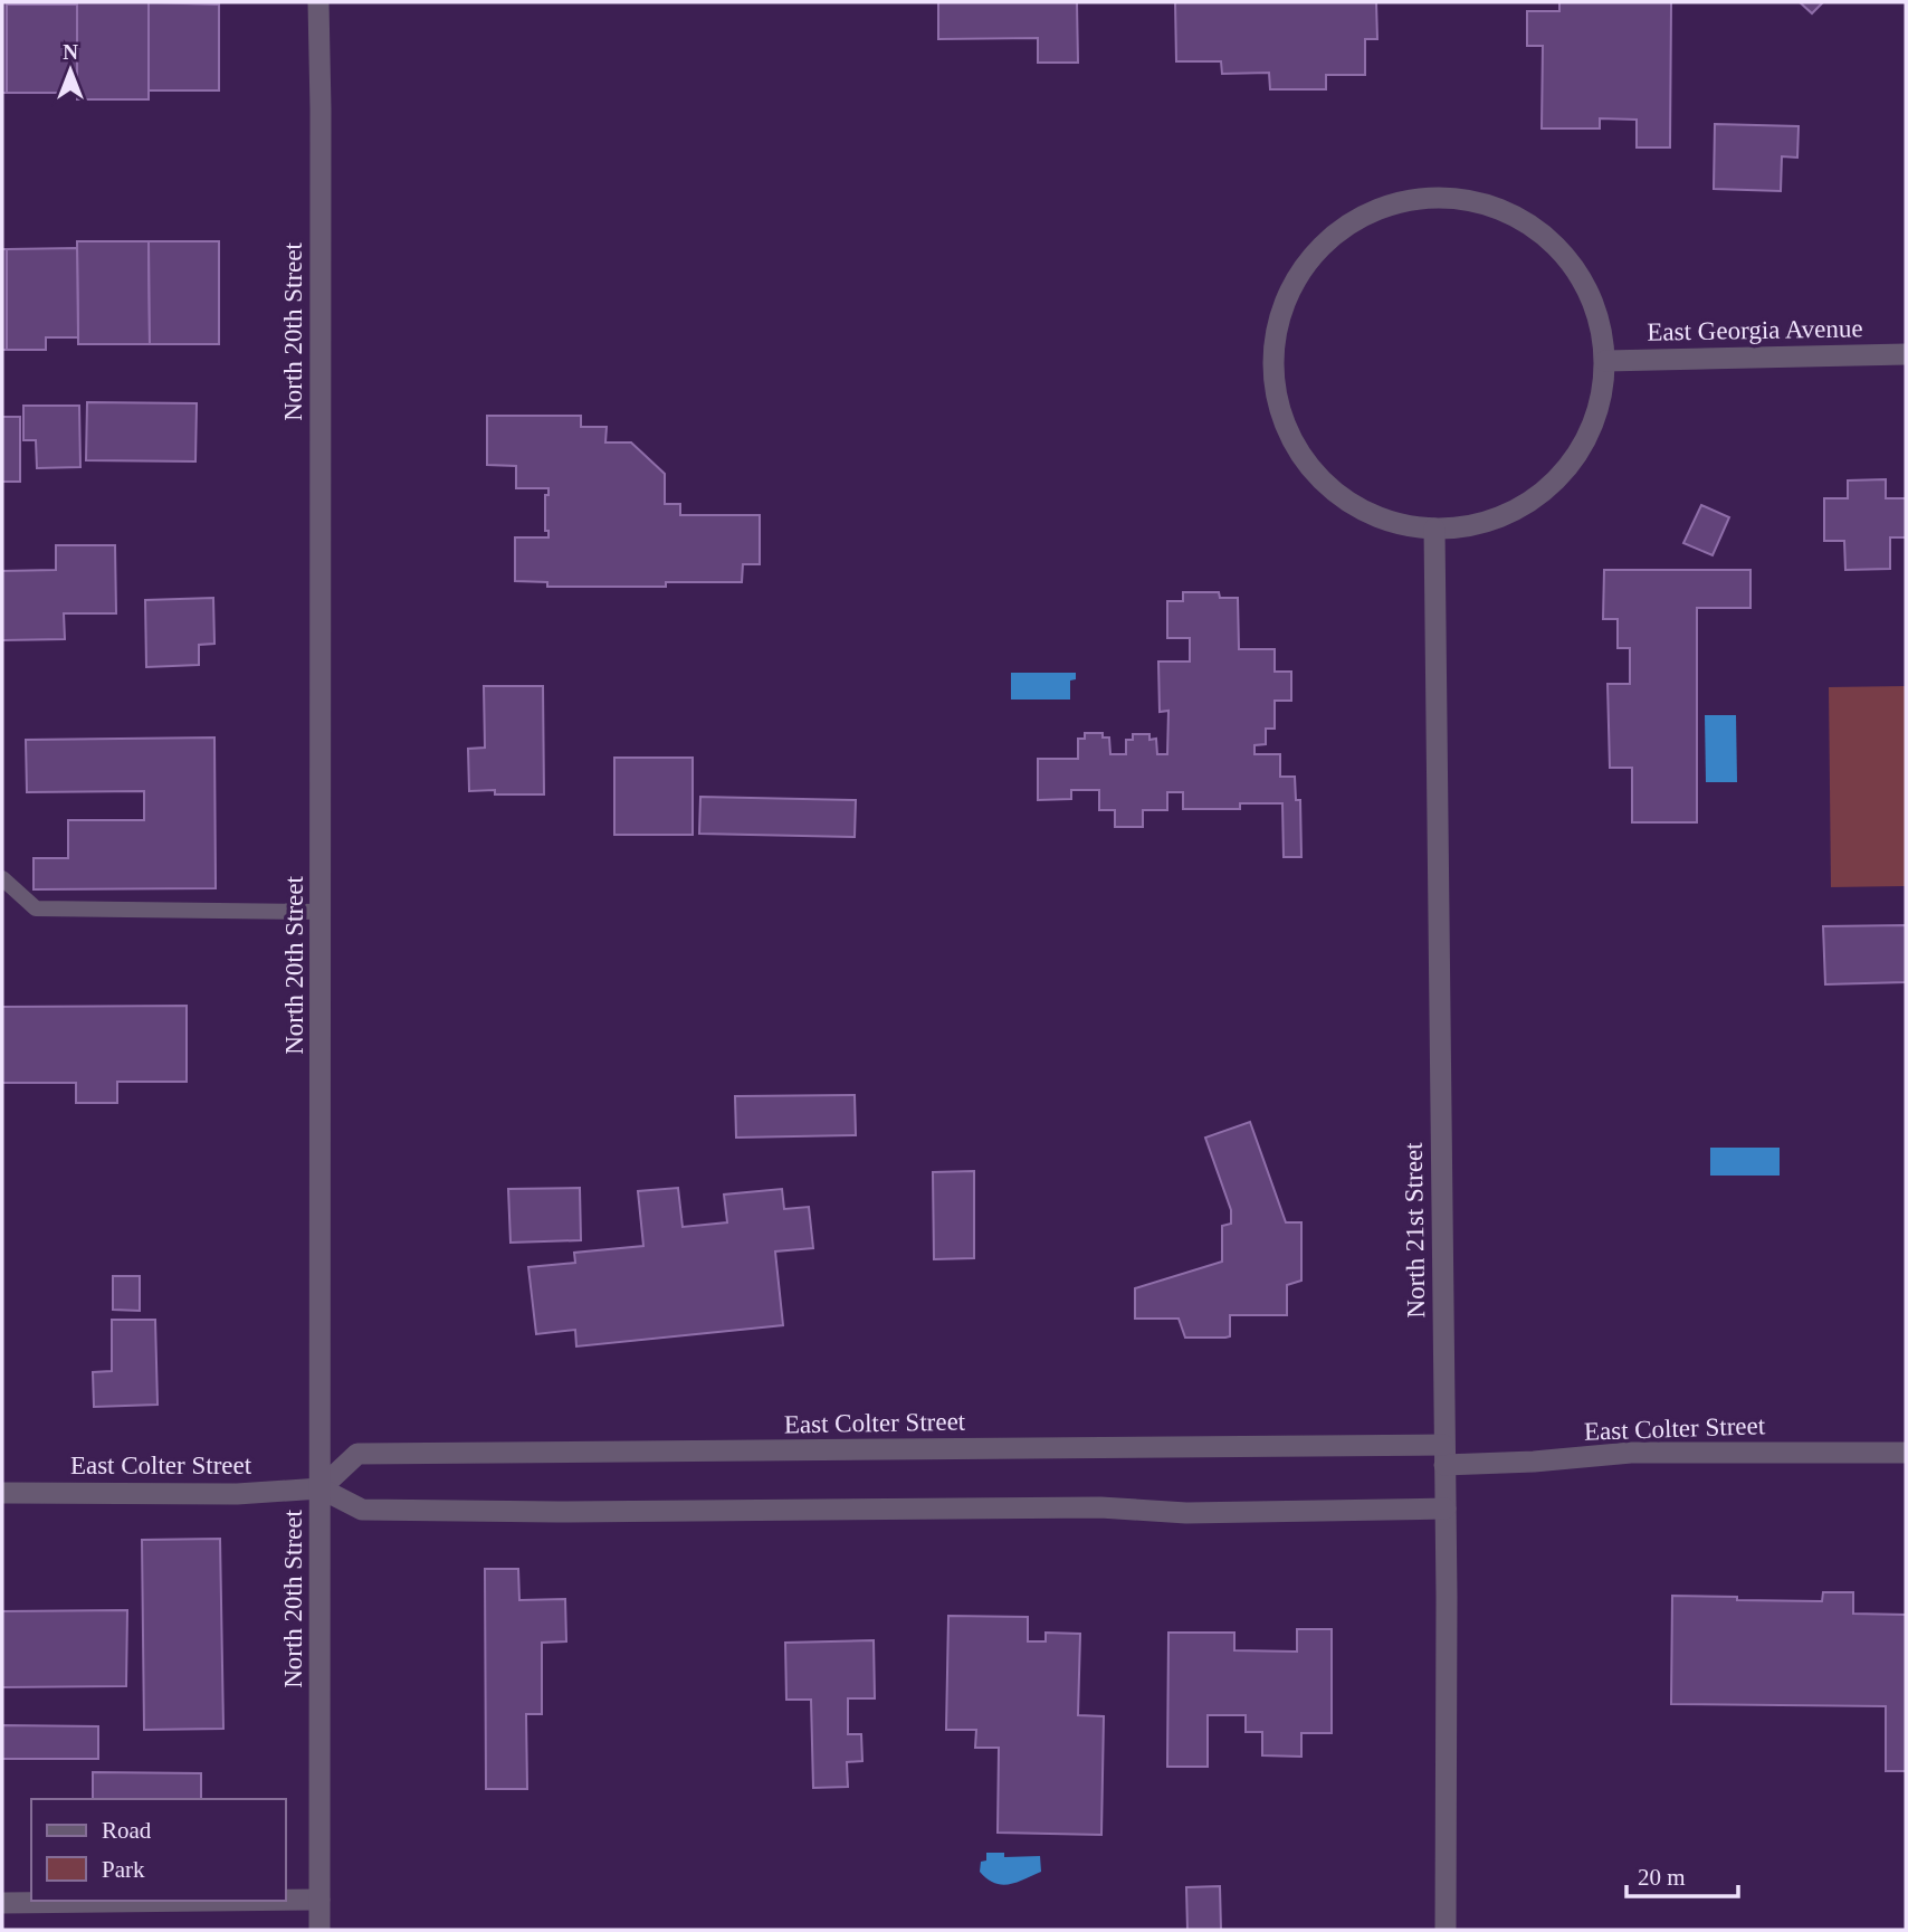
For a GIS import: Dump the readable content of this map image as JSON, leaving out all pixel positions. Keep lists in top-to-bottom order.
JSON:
{
  "streets": {
    "street": [
      "East Georgia Avenue",
      "North 20th Street",
      "North 21st Street",
      "East Colter Street"
    ]
  },
  "crossings": [
    ["North 20th Street", "East Colter Street"],
    ["North 21st Street", "East Colter Street"]
  ],
  "legend": ["Road", "Park"],
  "scale_bar": "20 m",
  "north": "top"
}
